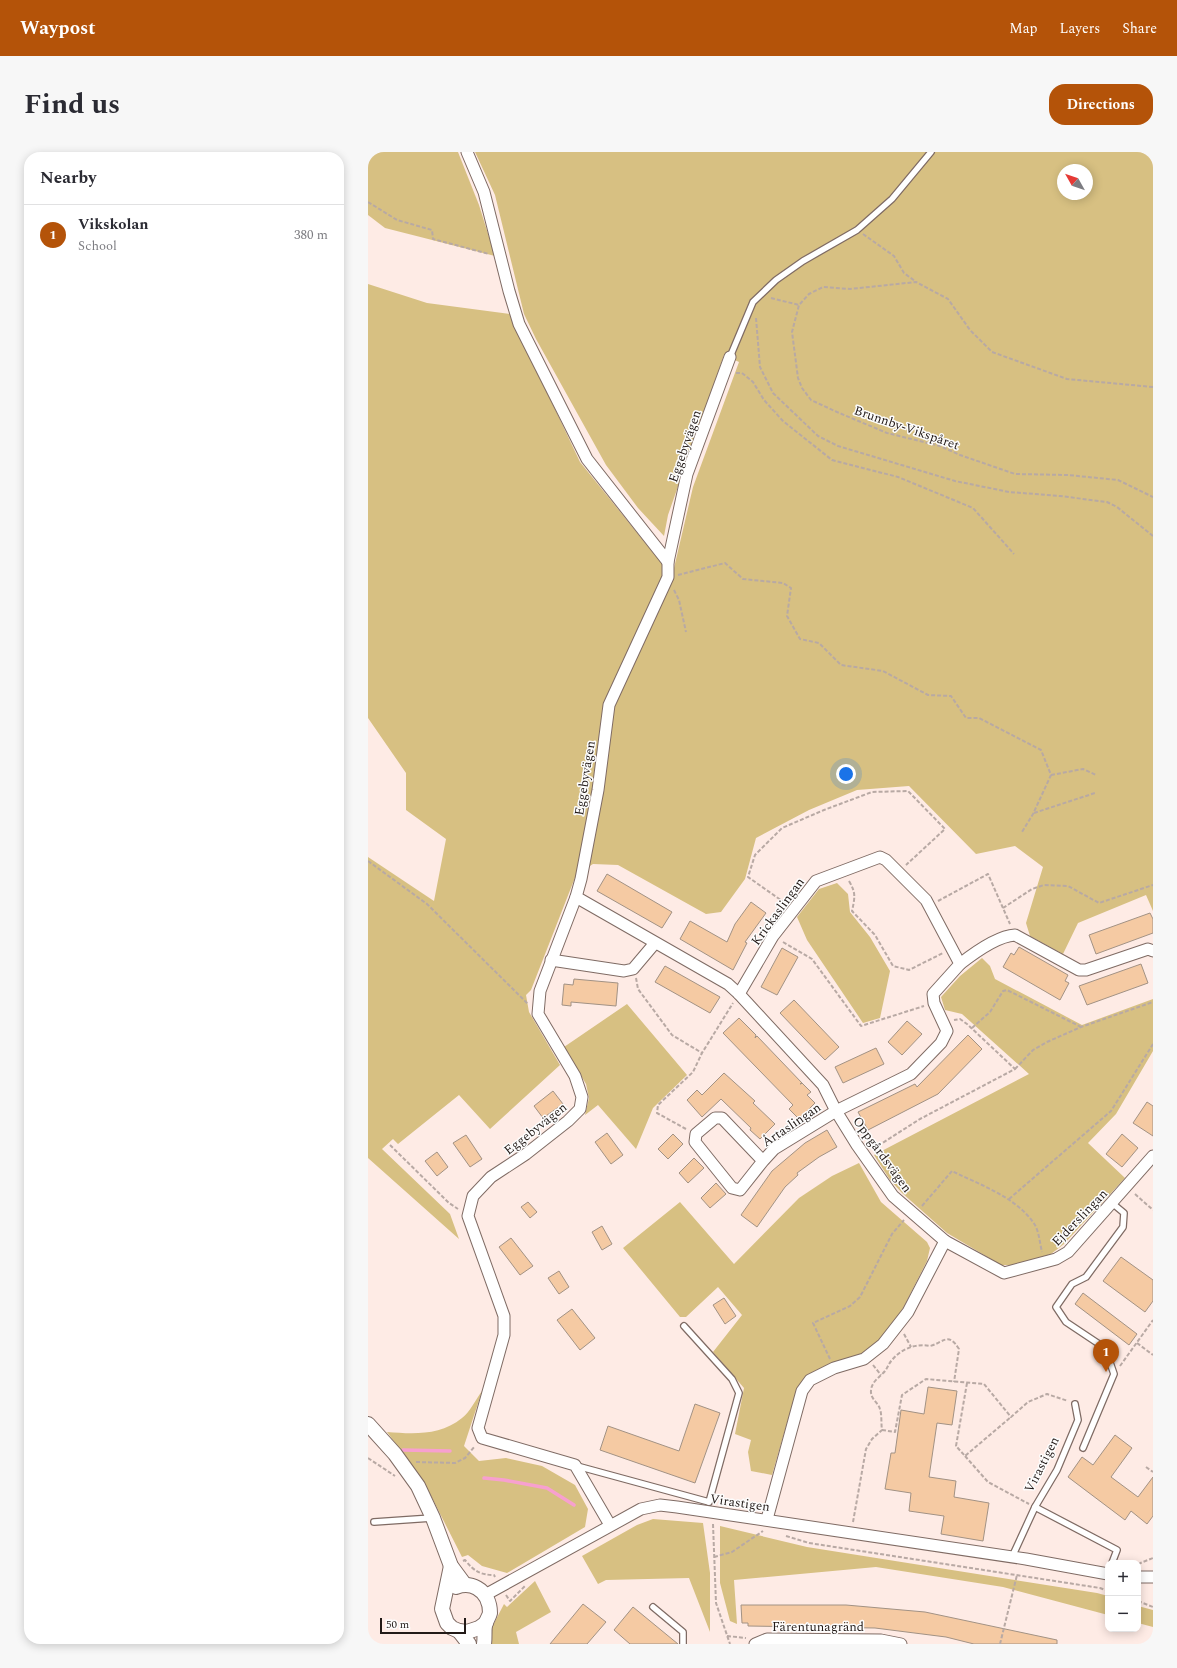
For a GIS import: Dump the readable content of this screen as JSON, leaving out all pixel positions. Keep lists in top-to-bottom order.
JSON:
{
  "streets": {
    "street": [
      "Eggebyvägen",
      "Krickaslingan",
      "Årtaslingan",
      "Oppgårdsvägen",
      "Ejderslingan",
      "Virastigen",
      "Färentunagränd"
    ],
    "path": ["Brunnby-Vikspåret"]
  },
  "crossings": [
    ["Eggebyvägen", "Oppgårdsvägen"],
    ["Krickaslingan", "Oppgårdsvägen"],
    ["Årtaslingan", "Oppgårdsvägen"],
    ["Oppgårdsvägen", "Ejderslingan"]
  ],
  "scale_bar": "50 m",
  "north": "top left",
  "page": {
    "header": "Waypost",
    "nav": ["Map", "Layers", "Share"],
    "title": "Find us",
    "buttons": "Directions",
    "heading": "Nearby",
    "list": [
      {
        "mark": "1",
        "name": "Vikskolan",
        "note": "School",
        "value": "380 m"
      }
    ],
    "pins": "1",
    "map_buttons": ["+", "−"],
    "scale": "50 m"
  }
}
